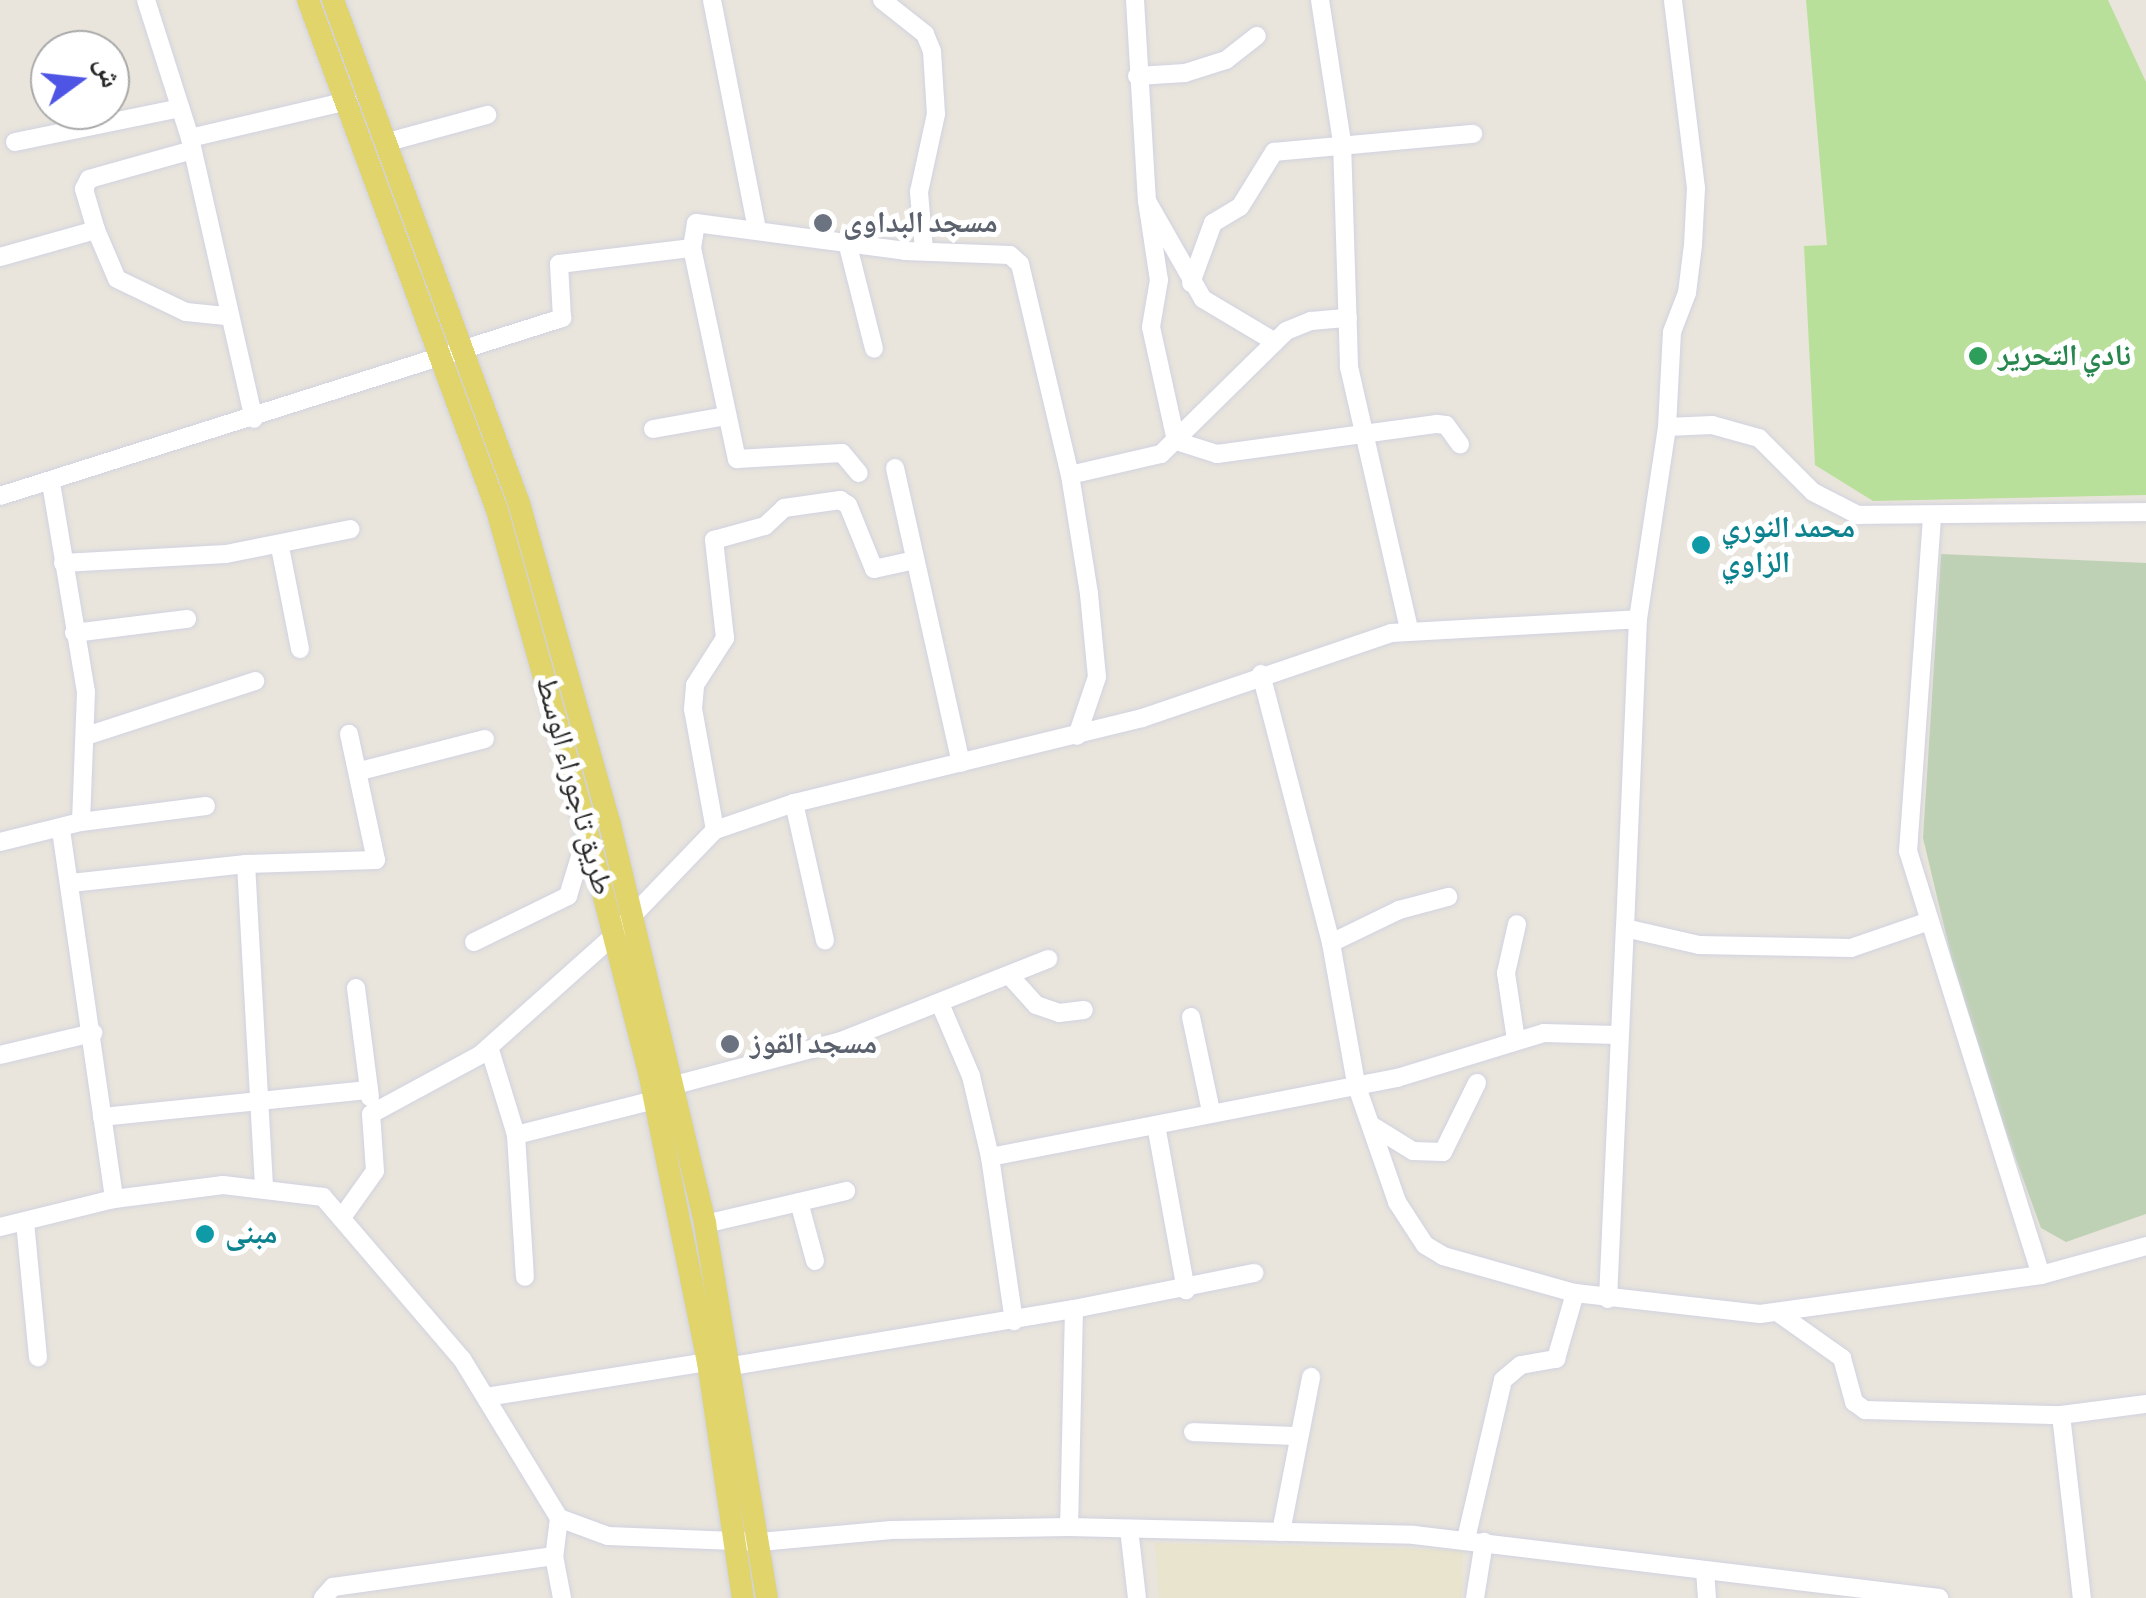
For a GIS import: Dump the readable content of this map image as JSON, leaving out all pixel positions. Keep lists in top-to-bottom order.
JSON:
{
  "streets": {
    "main road": ["طريق تاجوراء الوسط"]
  },
  "places": [
    "مسجد البداوى",
    "نادي التحرير",
    "محمد النوري الزاوي",
    "مسجد القوز",
    "مبنى"
  ],
  "north": "right"
}
